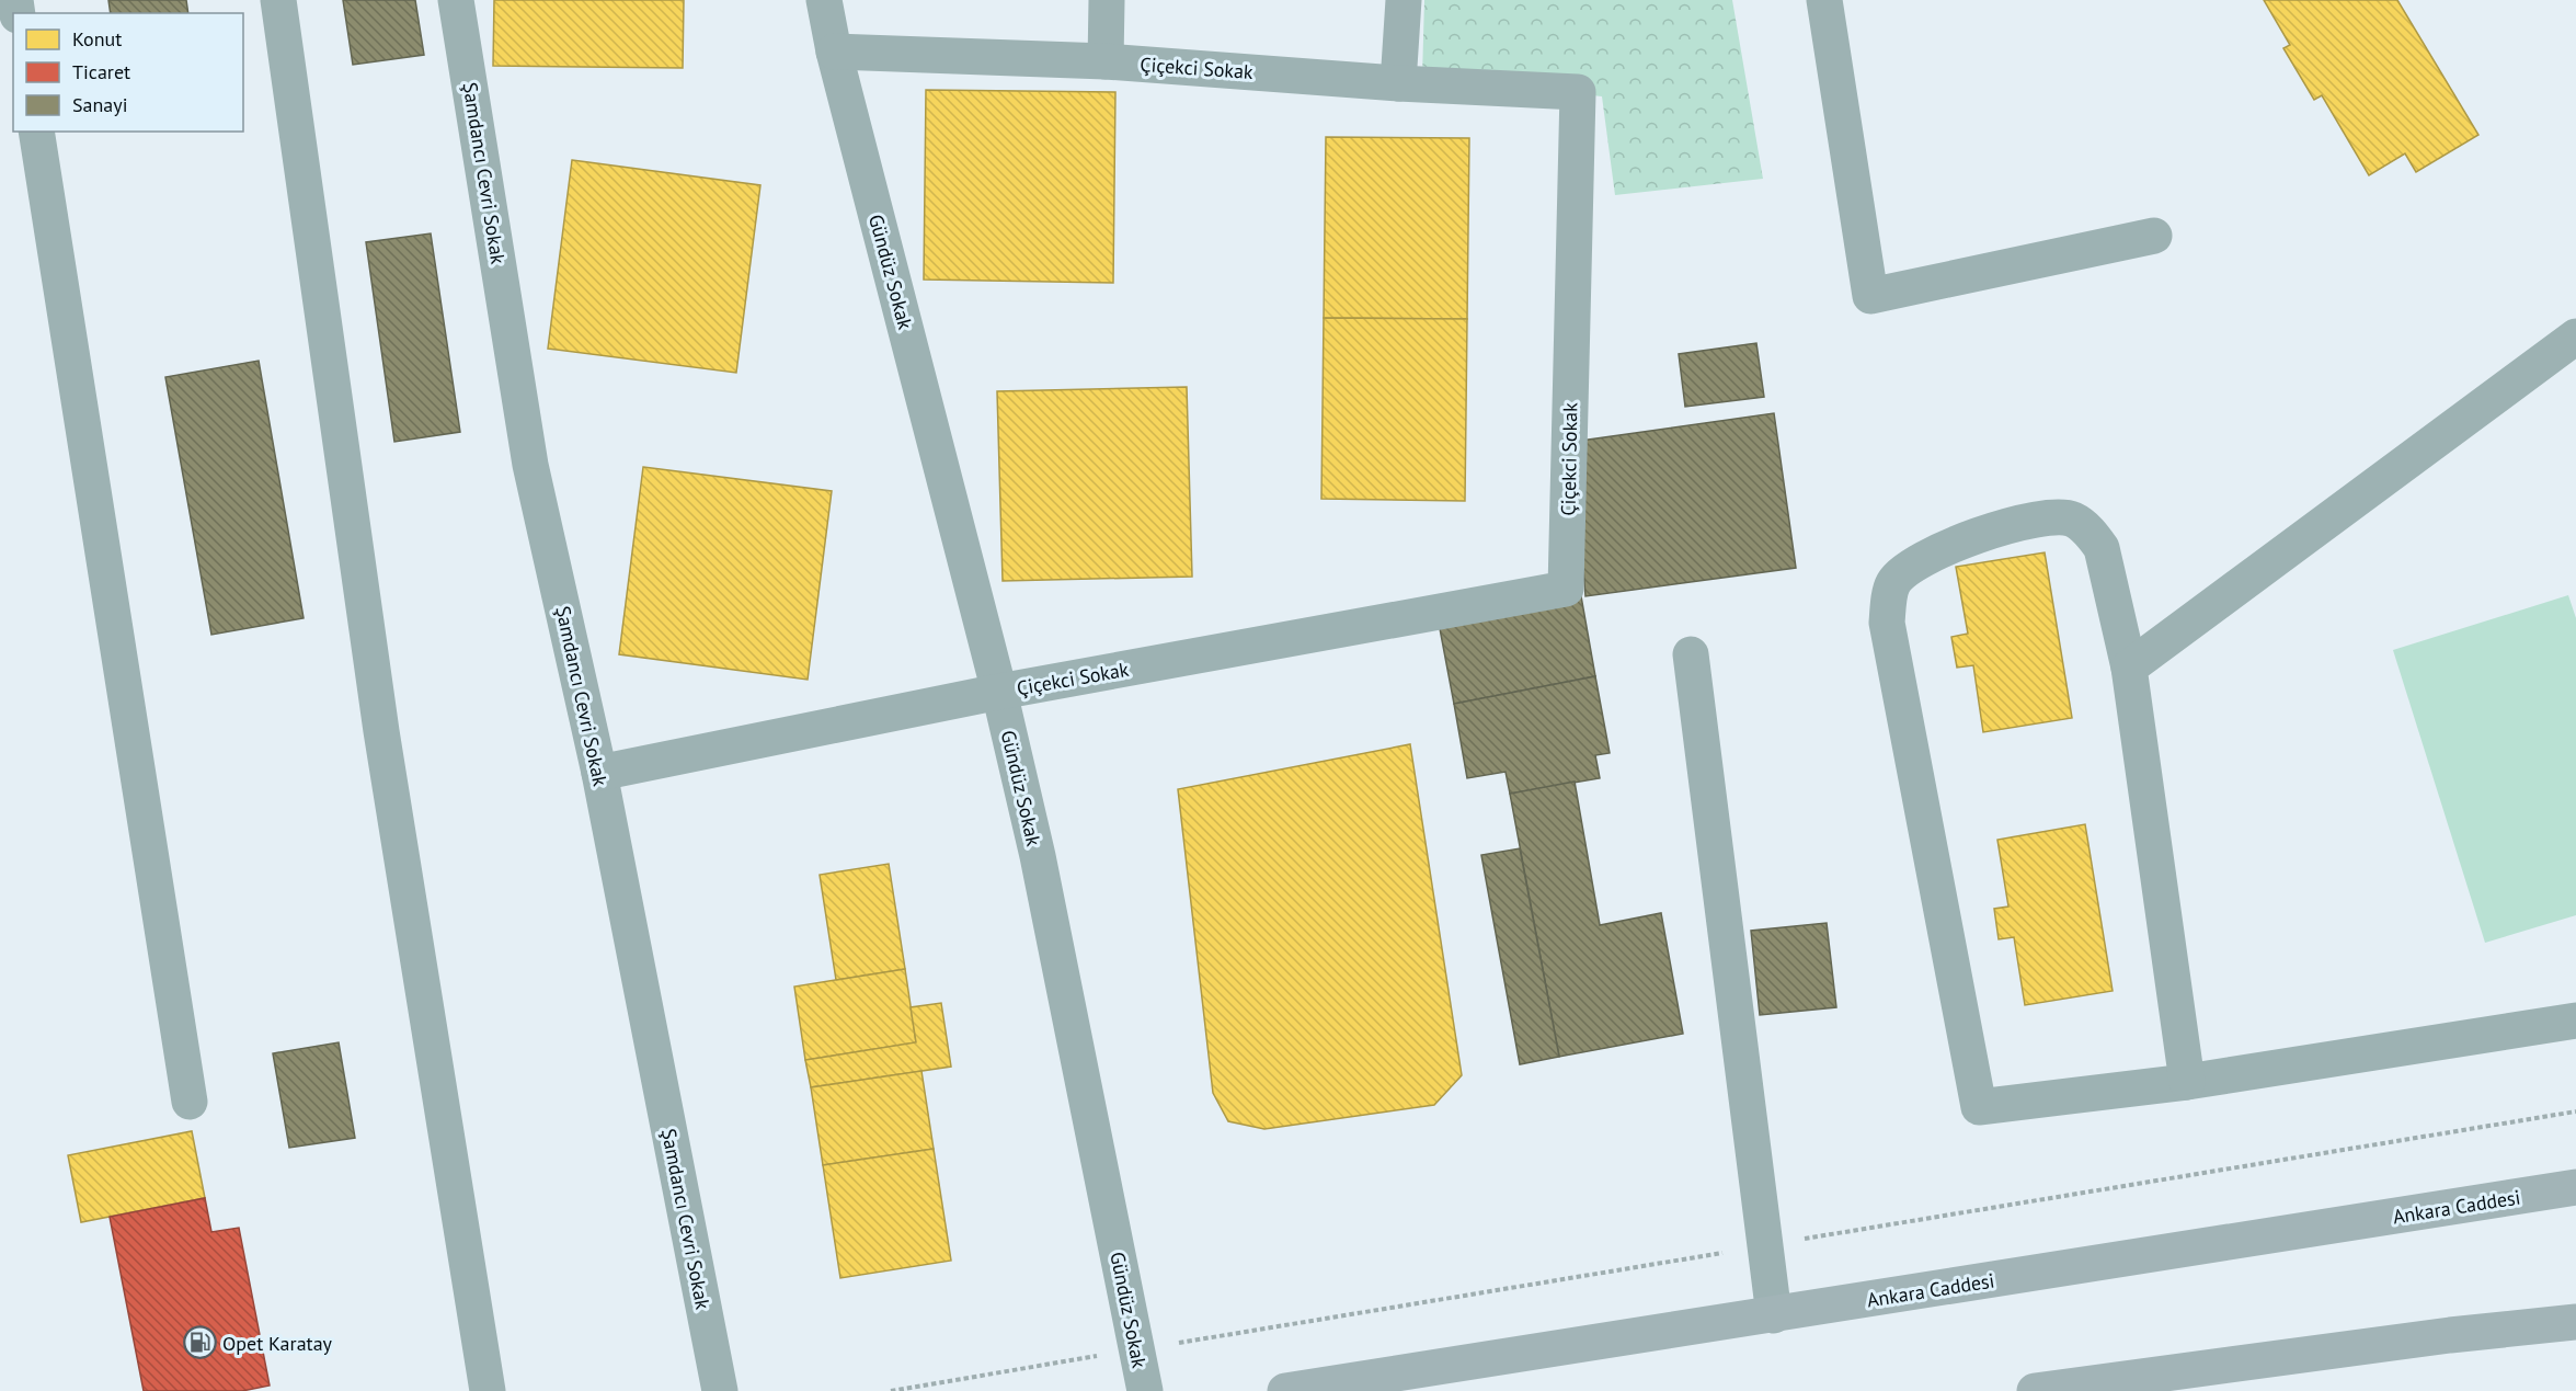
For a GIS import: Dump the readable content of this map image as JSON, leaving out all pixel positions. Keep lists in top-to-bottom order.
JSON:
{
  "streets": {
    "main road": ["Ankara Caddesi"],
    "street": ["Çiçekci Sokak", "Şamdancı Cevri Sokak", "Gündüz Sokak"]
  },
  "crossings": [
    ["Çiçekci Sokak", "Şamdancı Cevri Sokak"],
    ["Çiçekci Sokak", "Gündüz Sokak"]
  ],
  "places": {
    "fuel station": ["Opet Karatay"]
  },
  "legend": ["Konut", "Ticaret", "Sanayi"]
}
